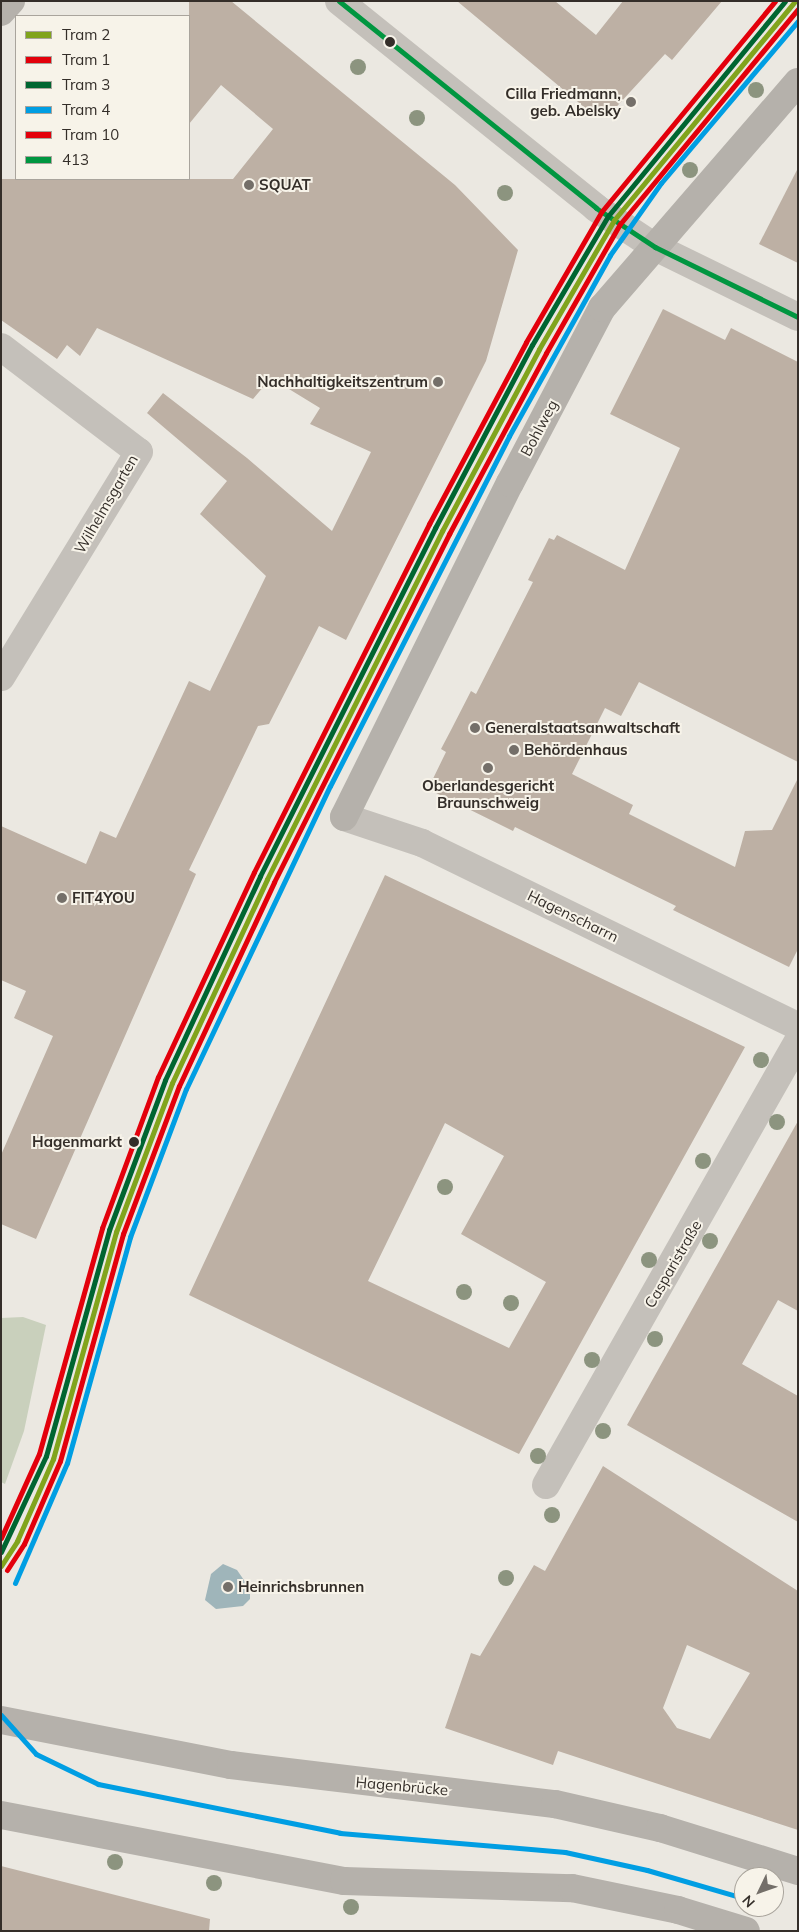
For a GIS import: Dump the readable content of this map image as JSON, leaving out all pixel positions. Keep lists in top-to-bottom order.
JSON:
{
  "streets": {
    "main road": ["Bohlweg", "Hagenbrücke"],
    "street": ["Wilhelmsgarten", "Hagenscharrn", "Casparistraße"]
  },
  "crossings": [
    ["Bohlweg", "Hagenscharrn"]
  ],
  "places": [
    "Cilla Friedmann, geb. Abelsky",
    "SQUAT",
    "Nachhaltigkeitszentrum",
    "Generalstaatsanwaltschaft",
    "Behördenhaus",
    "Oberlandesgericht Braunschweig",
    "FIT4YOU",
    "Hagenmarkt",
    "Heinrichsbrunnen"
  ],
  "lines": [
    "tram line 2",
    "tram line 3",
    "tram line 10",
    "transit line 413",
    "tram line 1",
    "tram line 4"
  ],
  "legend": [
    "Tram 2",
    "Tram 1",
    "Tram 3",
    "Tram 4",
    "Tram 10",
    "413"
  ],
  "north": "bottom left"
}
